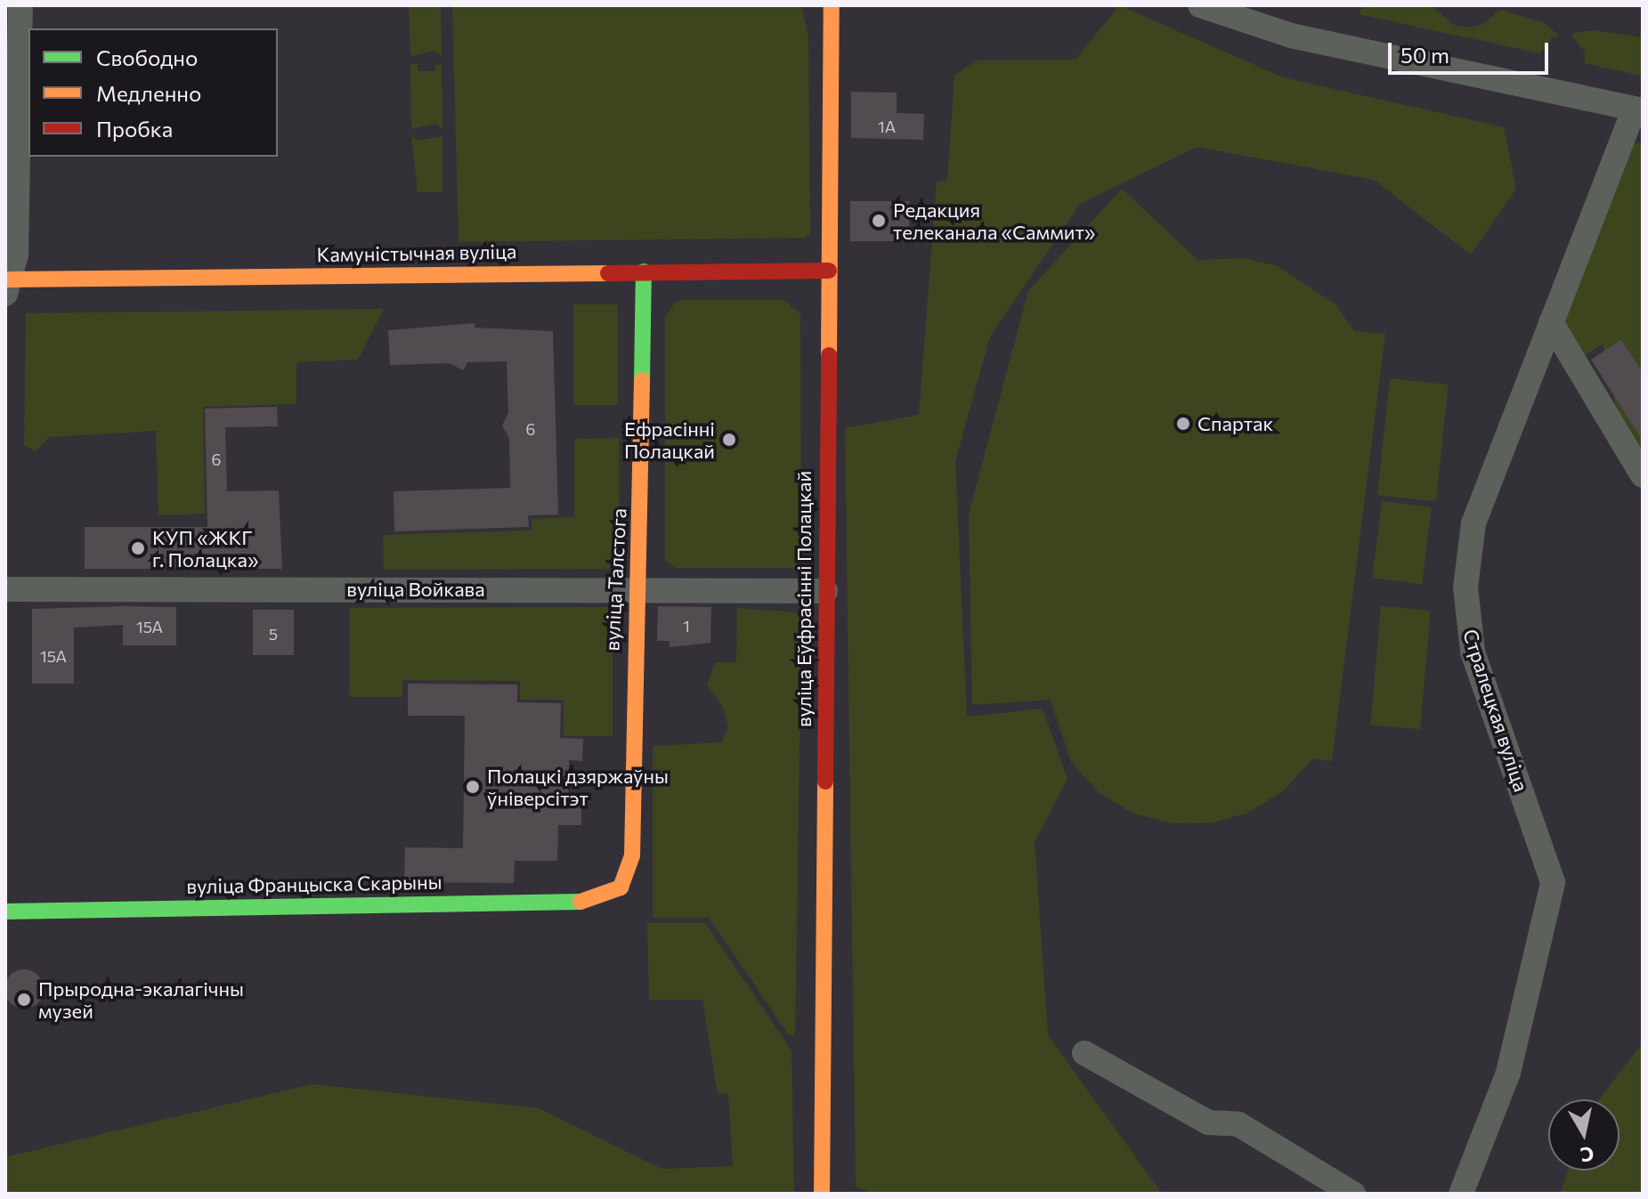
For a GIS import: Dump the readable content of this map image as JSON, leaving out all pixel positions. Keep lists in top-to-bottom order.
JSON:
{
  "streets": {
    "main road": [
      "Камуністычная вуліца",
      "вуліца Талстога",
      "вуліца Еўфрасінні Полацкай",
      "вуліца Францыска Скарыны"
    ],
    "street": ["вуліца Войкава", "Стралецкая вуліца"]
  },
  "crossings": [
    ["Камуністычная вуліца", "вуліца Талстога"],
    ["Камуністычная вуліца", "вуліца Еўфрасінні Полацкай"],
    ["вуліца Талстога", "вуліца Войкава"],
    ["вуліца Талстога", "вуліца Францыска Скарыны"],
    ["вуліца Войкава", "вуліца Еўфрасінні Полацкай"]
  ],
  "places": [
    "Редакция телеканала «Саммит»",
    "Спартак",
    "Ефрасінні Полацкай",
    "КУП «ЖКГ г. Полацка»",
    "Полацкі дзяржаўны ўніверсітэт",
    "Прыродна-экалагічны музей"
  ],
  "house_numbers": [
    "1А",
    "6",
    "6",
    "1",
    "15А",
    "5",
    "15А"
  ],
  "legend": ["Свободно", "Медленно", "Пробка"],
  "scale_bar": "50 m",
  "north": "bottom"
}
